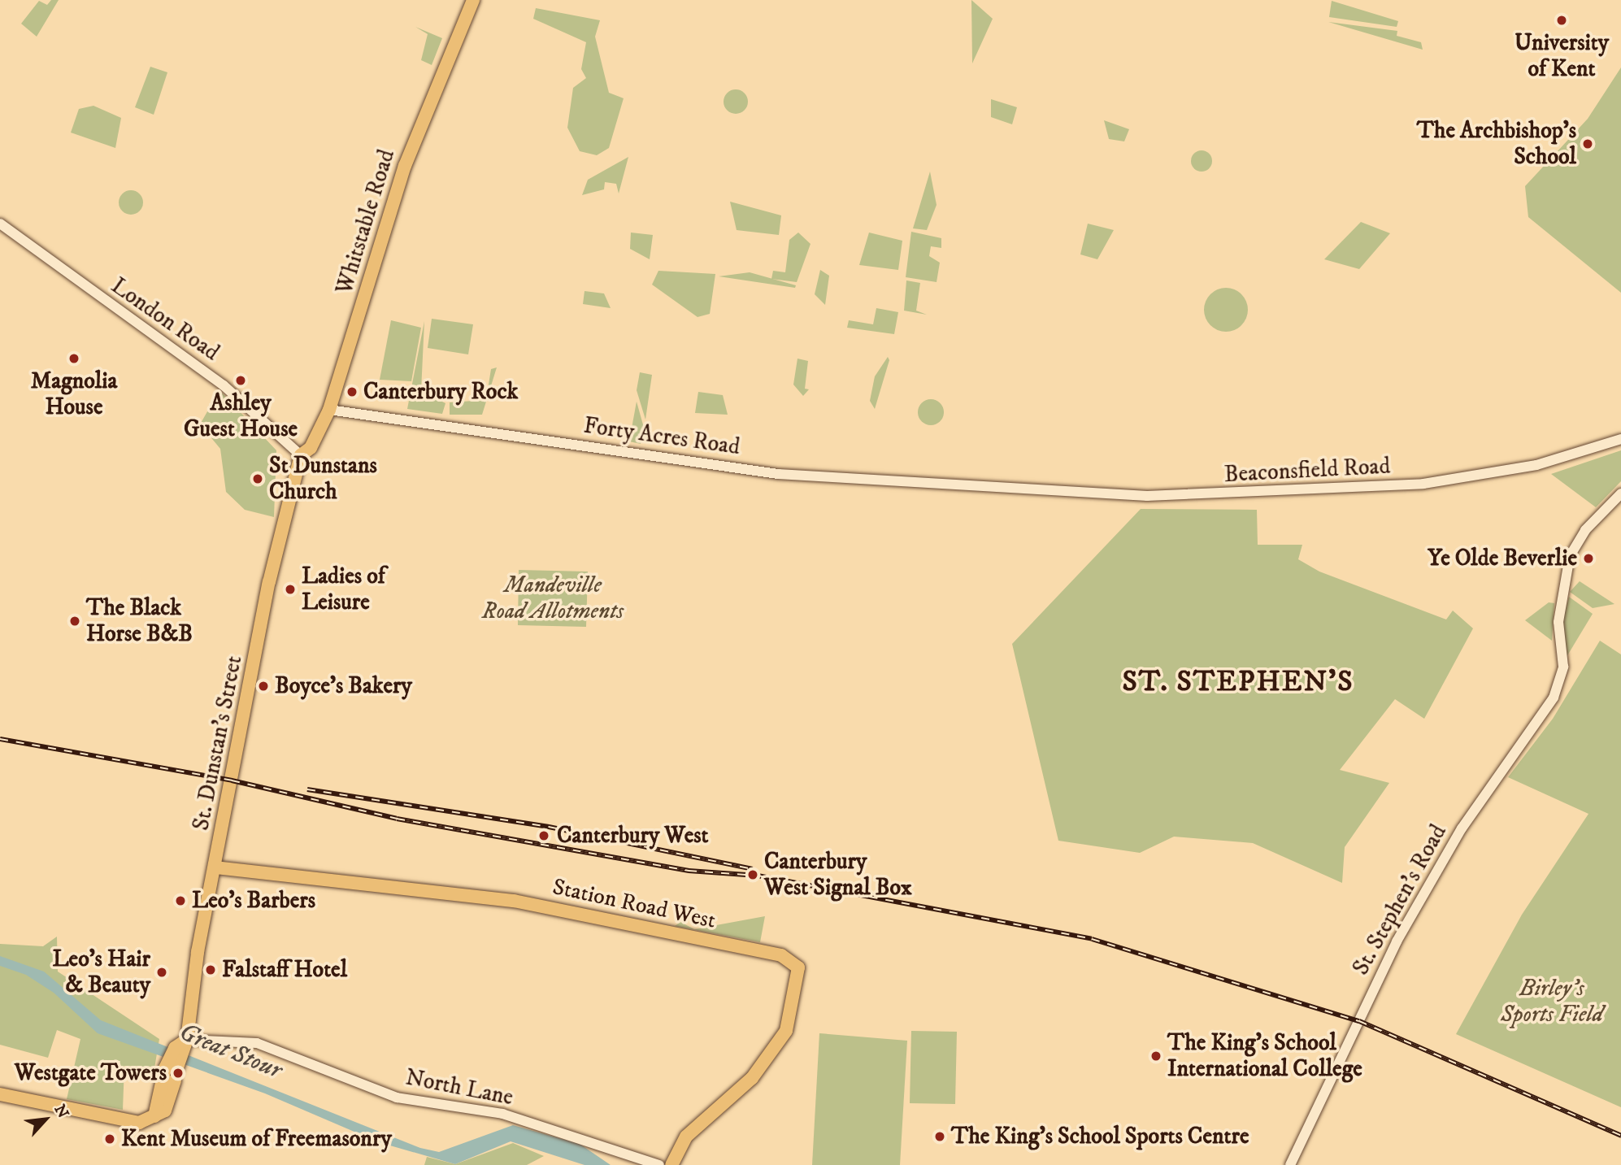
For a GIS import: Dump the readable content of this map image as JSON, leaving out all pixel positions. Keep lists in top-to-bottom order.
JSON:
{
  "streets": {
    "main road": ["Whitstable Road", "St. Dunstan's Street", "Station Road West"],
    "street": [
      "London Road",
      "Forty Acres Road",
      "Beaconsfield Road",
      "St. Stephen's Road",
      "North Lane"
    ]
  },
  "crossings": [
    ["Whitstable Road", "London Road"],
    ["Whitstable Road", "Forty Acres Road"],
    ["Whitstable Road", "St. Dunstan's Street"],
    ["London Road", "St. Dunstan's Street"],
    ["Forty Acres Road", "Beaconsfield Road"],
    ["St. Dunstan's Street", "Station Road West"],
    ["St. Dunstan's Street", "North Lane"]
  ],
  "districts": ["ST. STEPHEN'S"],
  "water": ["Great Stour"],
  "parks": ["Mandeville Road Allotments", "Birley's Sports Field"],
  "places": [
    "University of Kent",
    "The Archbishop's School",
    "Magnolia House",
    "Ashley Guest House",
    "Canterbury Rock",
    "St Dunstans Church",
    "Ye Olde Beverlie",
    "Ladies of Leisure",
    "The Black Horse B&B",
    "Boyce's Bakery",
    "Canterbury West",
    "Canterbury West Signal Box",
    "Leo's Barbers",
    "Falstaff Hotel",
    "Leo's Hair & Beauty",
    "The King's School International College",
    "Westgate Towers",
    "The King's School Sports Centre",
    "Kent Museum of Freemasonry"
  ],
  "north": "top right"
}
